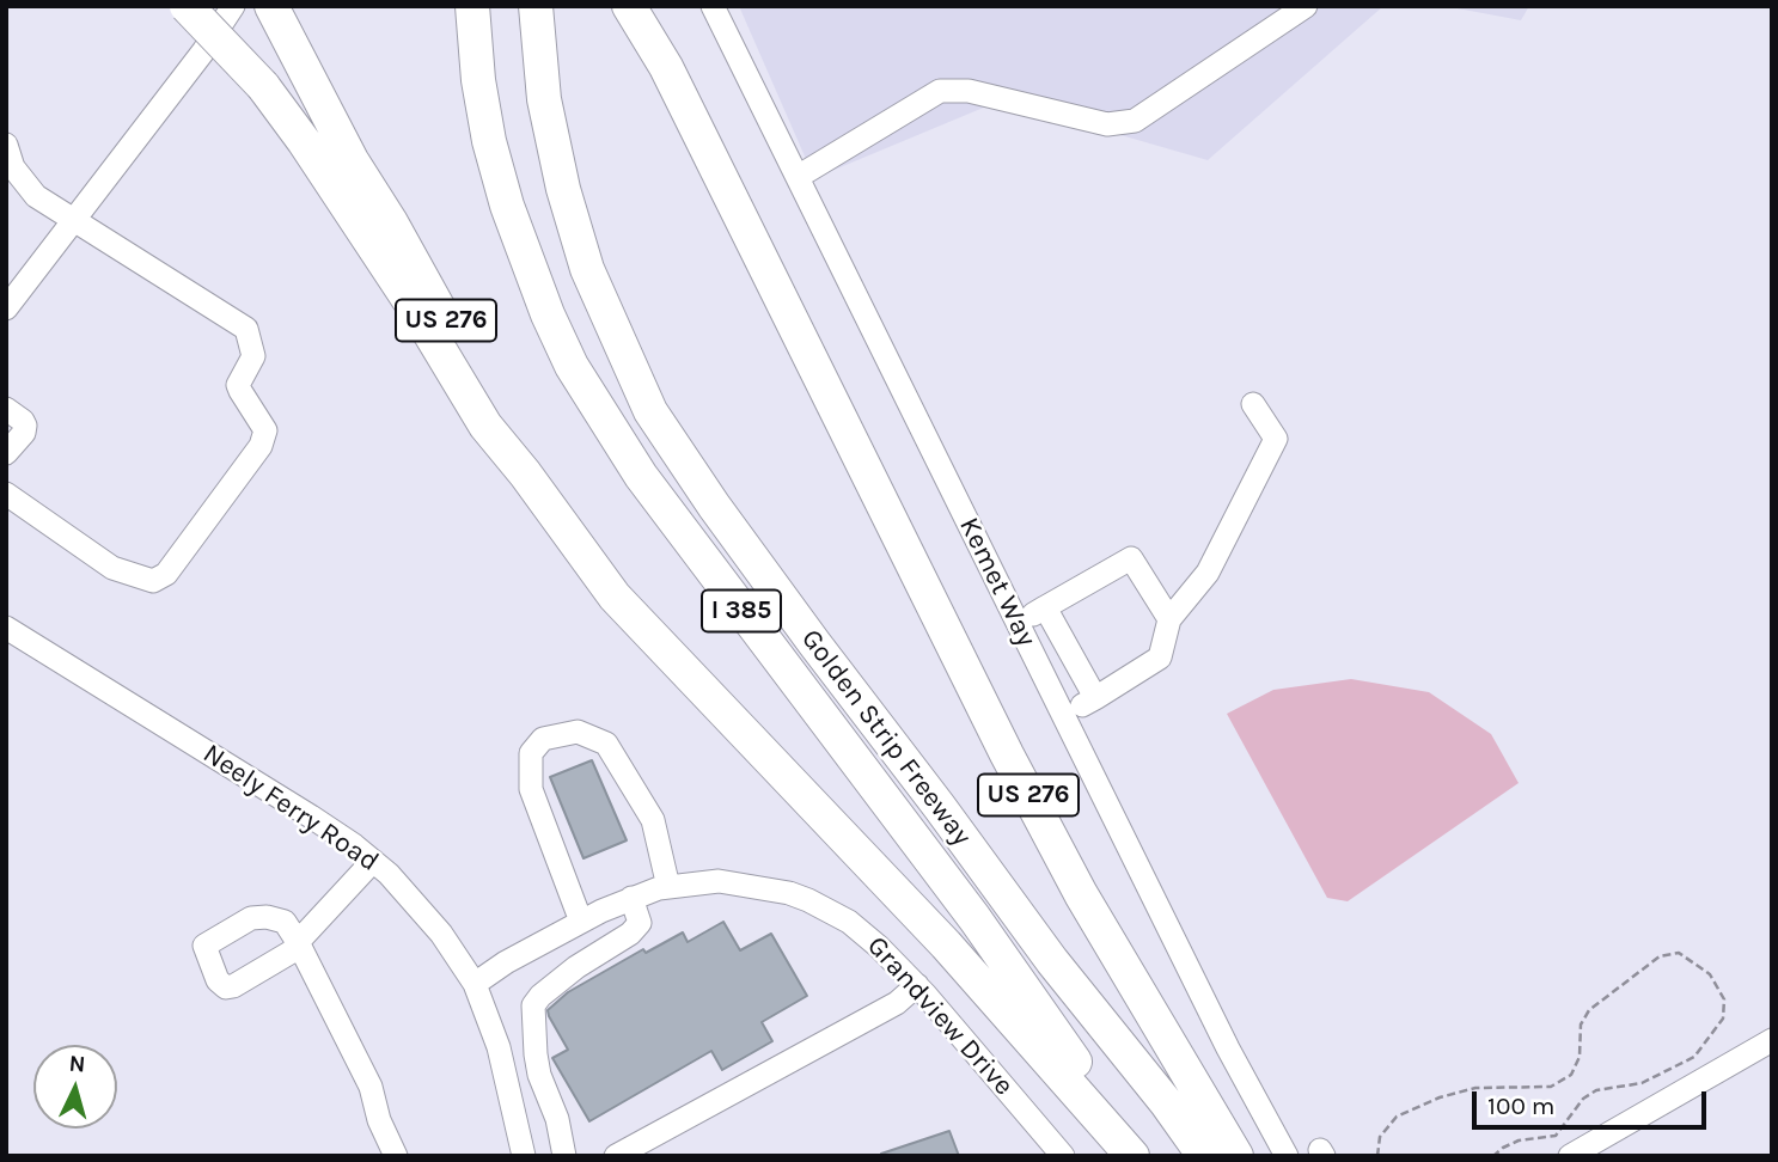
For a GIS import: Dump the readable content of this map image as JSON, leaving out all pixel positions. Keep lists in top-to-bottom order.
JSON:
{
  "streets": {
    "highway": ["US 276", "I 385", "Golden Strip Freeway"],
    "street": ["Kemet Way", "Neely Ferry Road", "Grandview Drive"]
  },
  "crossings": [
    ["Neely Ferry Road", "Grandview Drive"]
  ],
  "scale_bar": "100 m",
  "north": "top"
}
